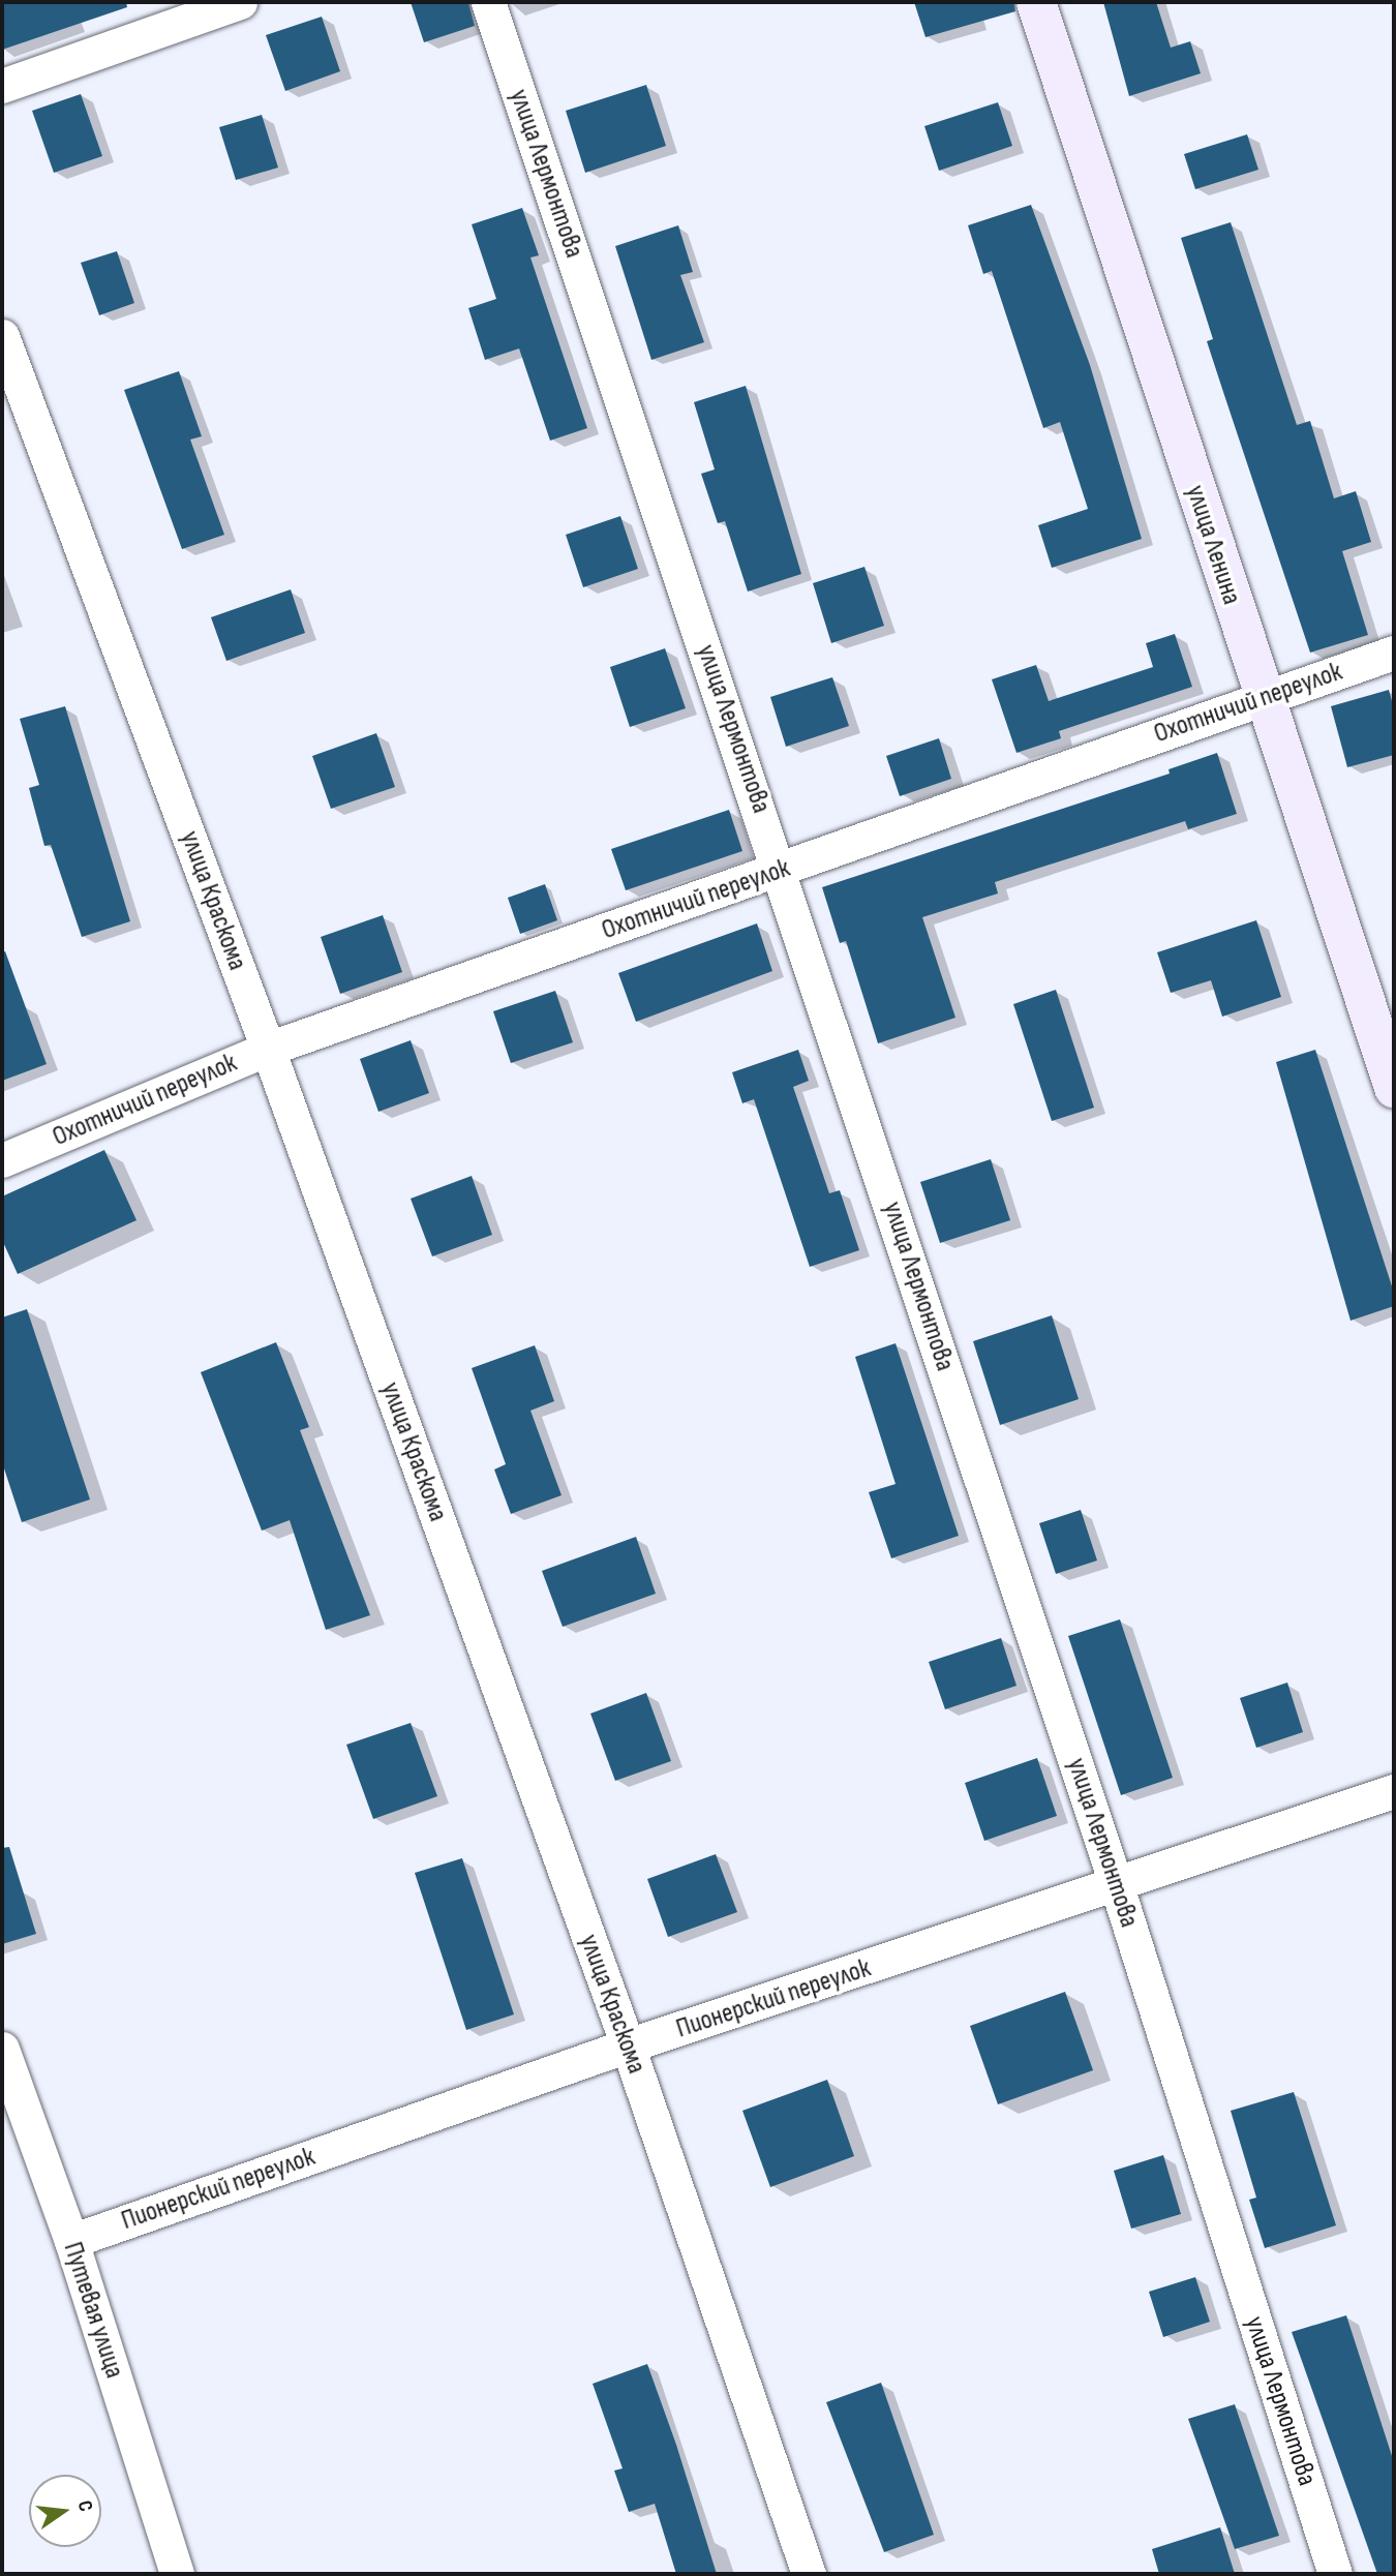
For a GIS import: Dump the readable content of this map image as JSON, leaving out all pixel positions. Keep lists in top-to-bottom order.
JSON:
{
  "streets": {
    "main road": ["улица Ленина"],
    "street": [
      "улица Лермонтова",
      "Охотничий переулок",
      "улица Краскома",
      "Пионерский переулок",
      "Путевая улица"
    ]
  },
  "crossings": [
    ["улица Лермонтова", "Охотничий переулок"],
    ["улица Лермонтова", "Пионерский переулок"],
    ["улица Ленина", "Охотничий переулок"],
    ["Охотничий переулок", "улица Краскома"],
    ["улица Краскома", "Пионерский переулок"],
    ["Пионерский переулок", "Путевая улица"]
  ],
  "north": "right"
}
